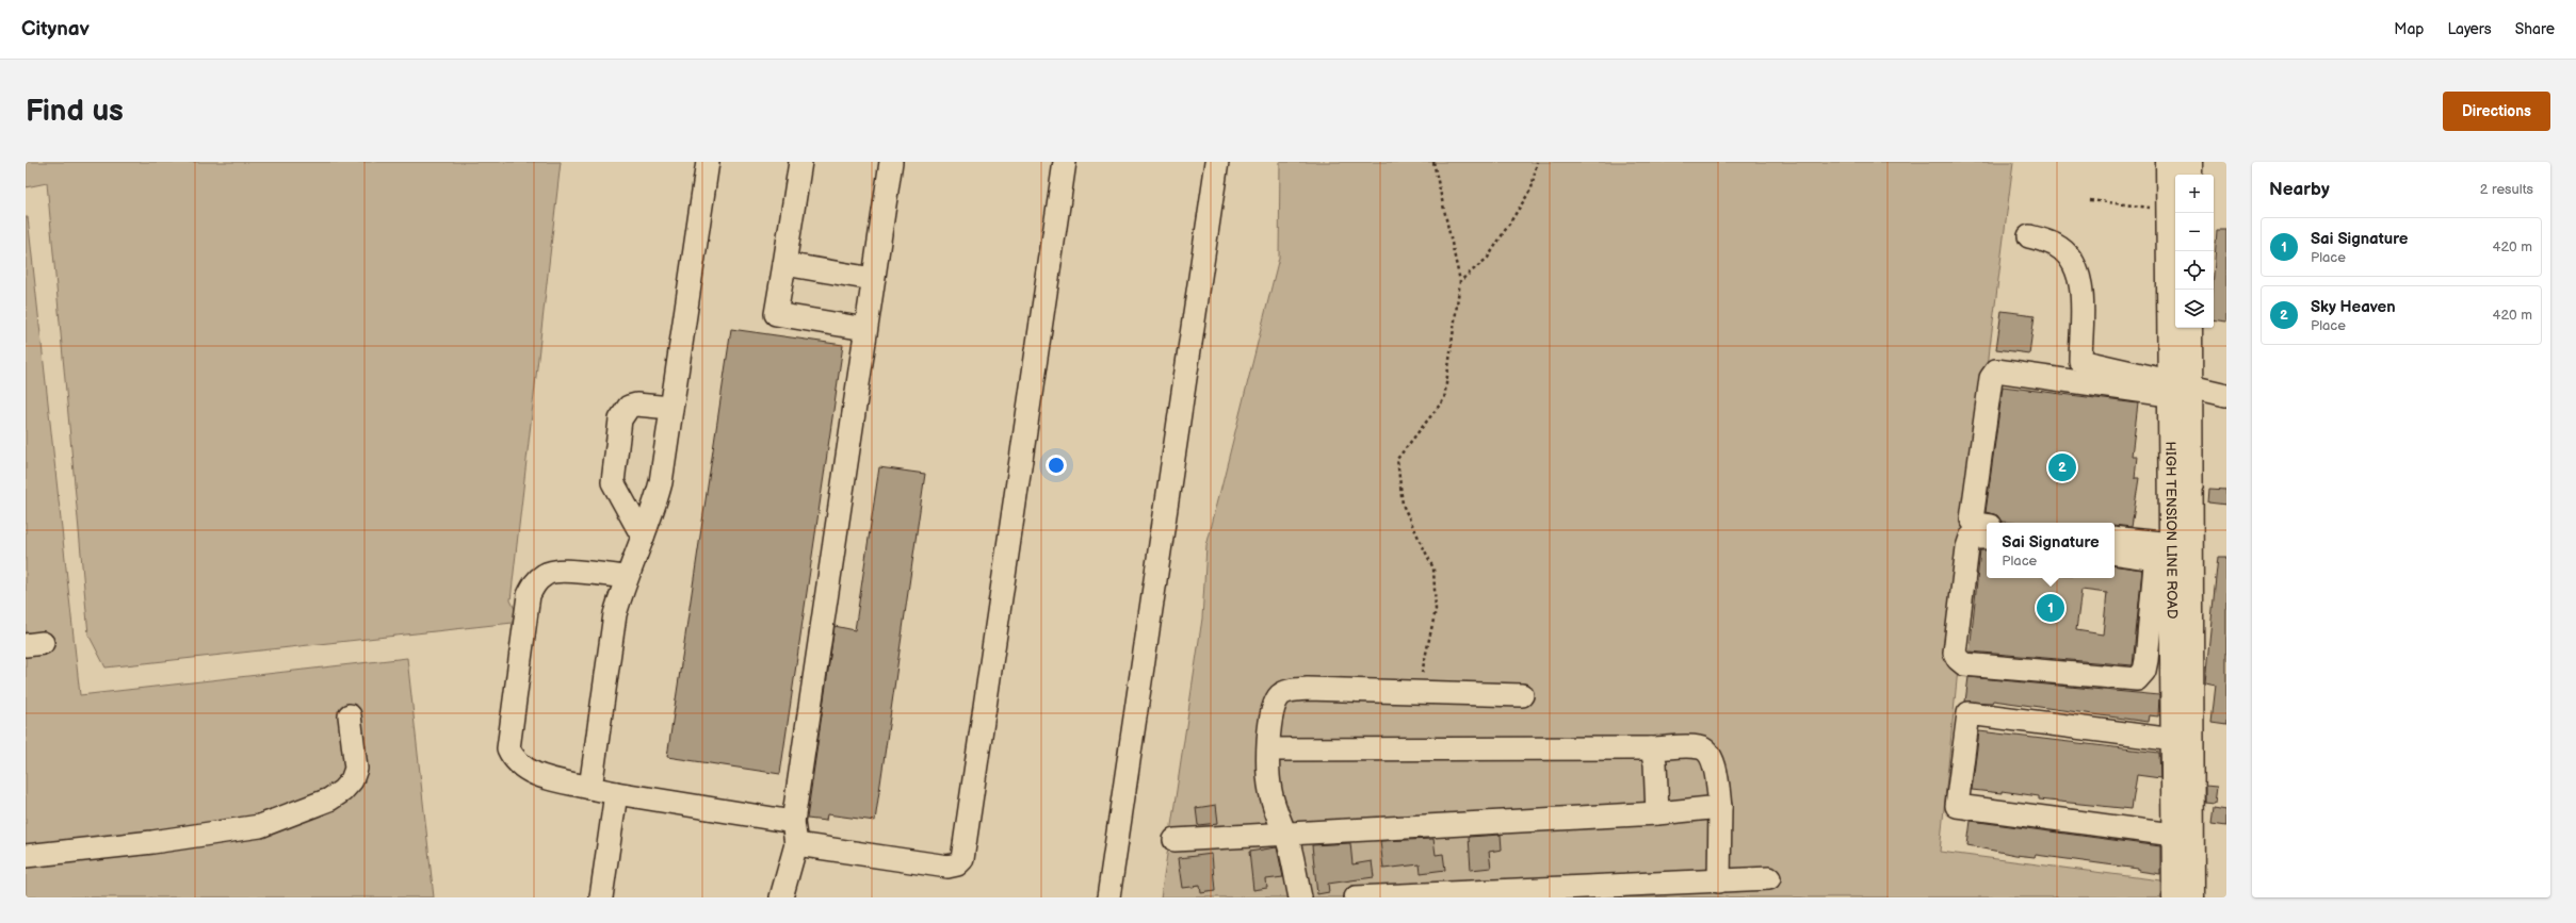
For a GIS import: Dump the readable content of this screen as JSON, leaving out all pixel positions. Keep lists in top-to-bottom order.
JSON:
{
  "streets": {
    "main road": ["HIGH TENSION LINE ROAD"]
  },
  "page": {
    "header": "Citynav",
    "nav": ["Map", "Layers", "Share"],
    "buttons": "Directions",
    "title": "Find us",
    "heading": ["Nearby", "2 results"],
    "map_buttons": ["+", "−"],
    "list": [
      {
        "mark": "1",
        "name": "Sai Signature",
        "note": "Place",
        "value": "420 m"
      },
      {
        "mark": "2",
        "name": "Sky Heaven",
        "note": "Place",
        "value": "420 m"
      }
    ],
    "pins": ["2", "1"],
    "popup": ["Sai Signature", "Place"]
  }
}
